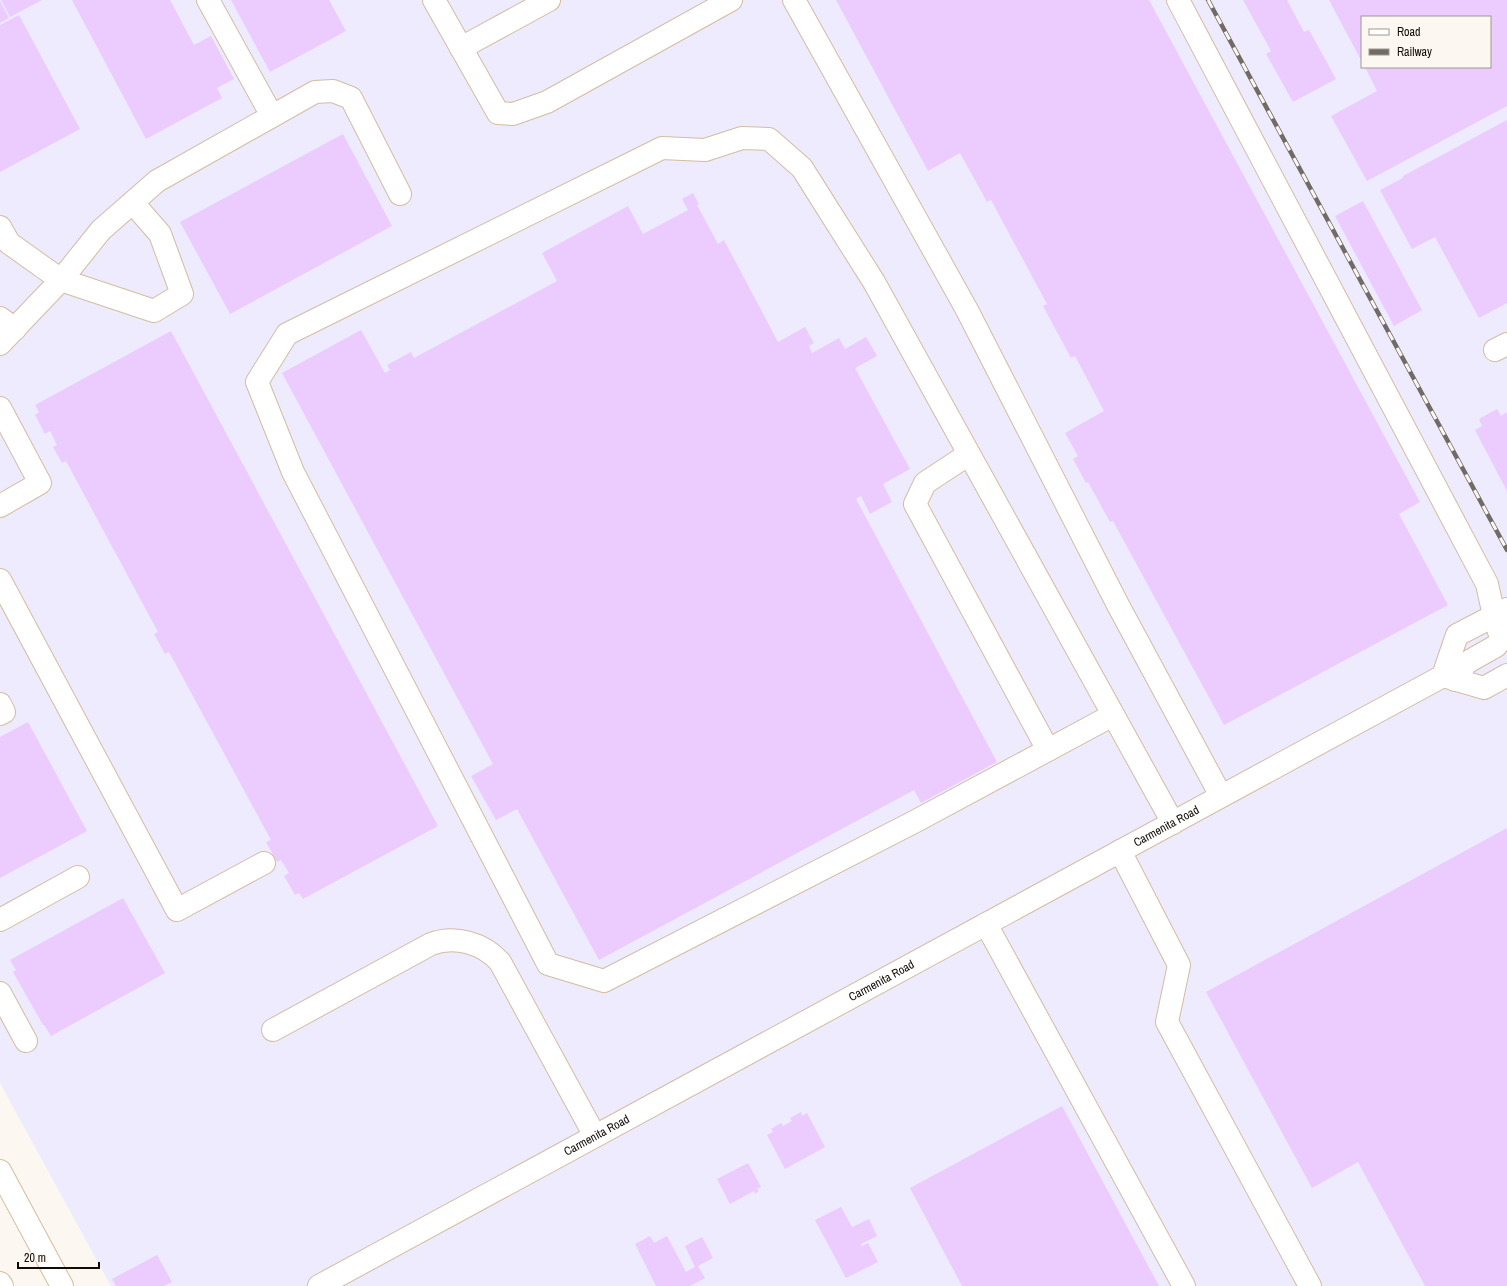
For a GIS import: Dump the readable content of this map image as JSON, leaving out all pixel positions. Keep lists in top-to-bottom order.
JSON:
{
  "streets": {
    "main road": ["Carmenita Road"]
  },
  "legend": ["Road", "Railway"],
  "scale_bar": "20 m"
}
